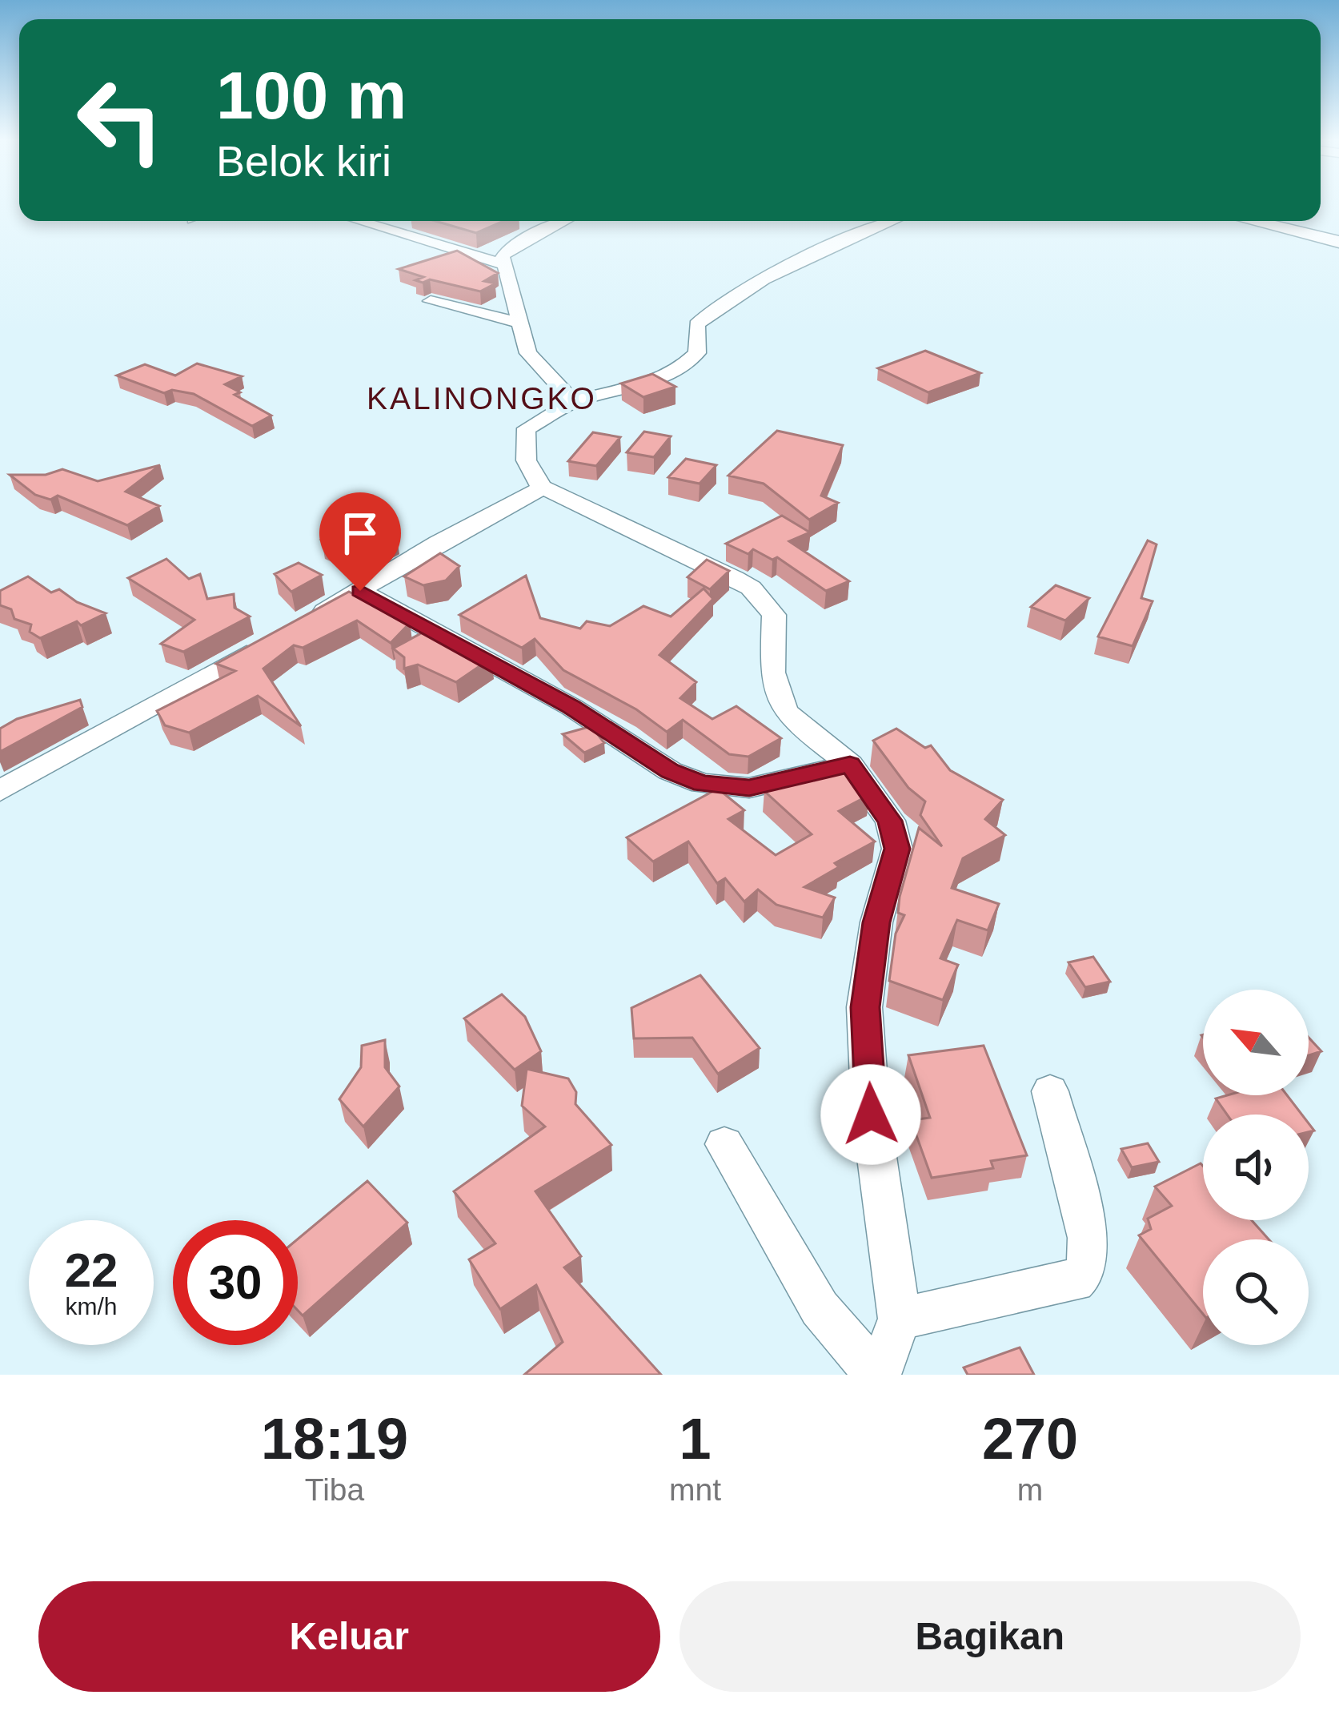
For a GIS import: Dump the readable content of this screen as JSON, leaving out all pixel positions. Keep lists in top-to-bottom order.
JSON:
{
  "districts": ["KALINONGKO"],
  "north": "top left",
  "page": {
    "turn": ["100 m", "Belok kiri"],
    "speed": "22 km/h",
    "limit": "30",
    "eta": [
      "18:19",
      "Tiba",
      "1",
      "mnt",
      "270",
      "m"
    ],
    "buttons": ["Keluar", "Bagikan"]
  }
}
